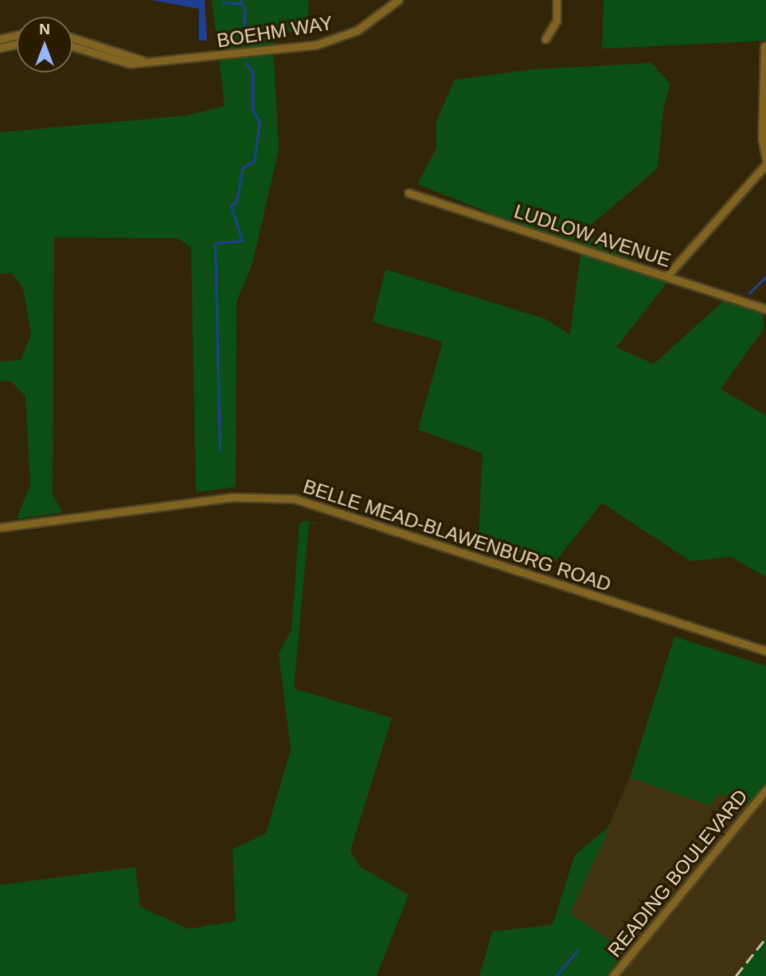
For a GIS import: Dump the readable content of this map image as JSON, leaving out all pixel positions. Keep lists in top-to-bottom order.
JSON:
{
  "streets": {
    "street": [
      "BOEHM WAY",
      "LUDLOW AVENUE",
      "BELLE MEAD-BLAWENBURG ROAD",
      "READING BOULEVARD"
    ]
  },
  "north": "top"
}
